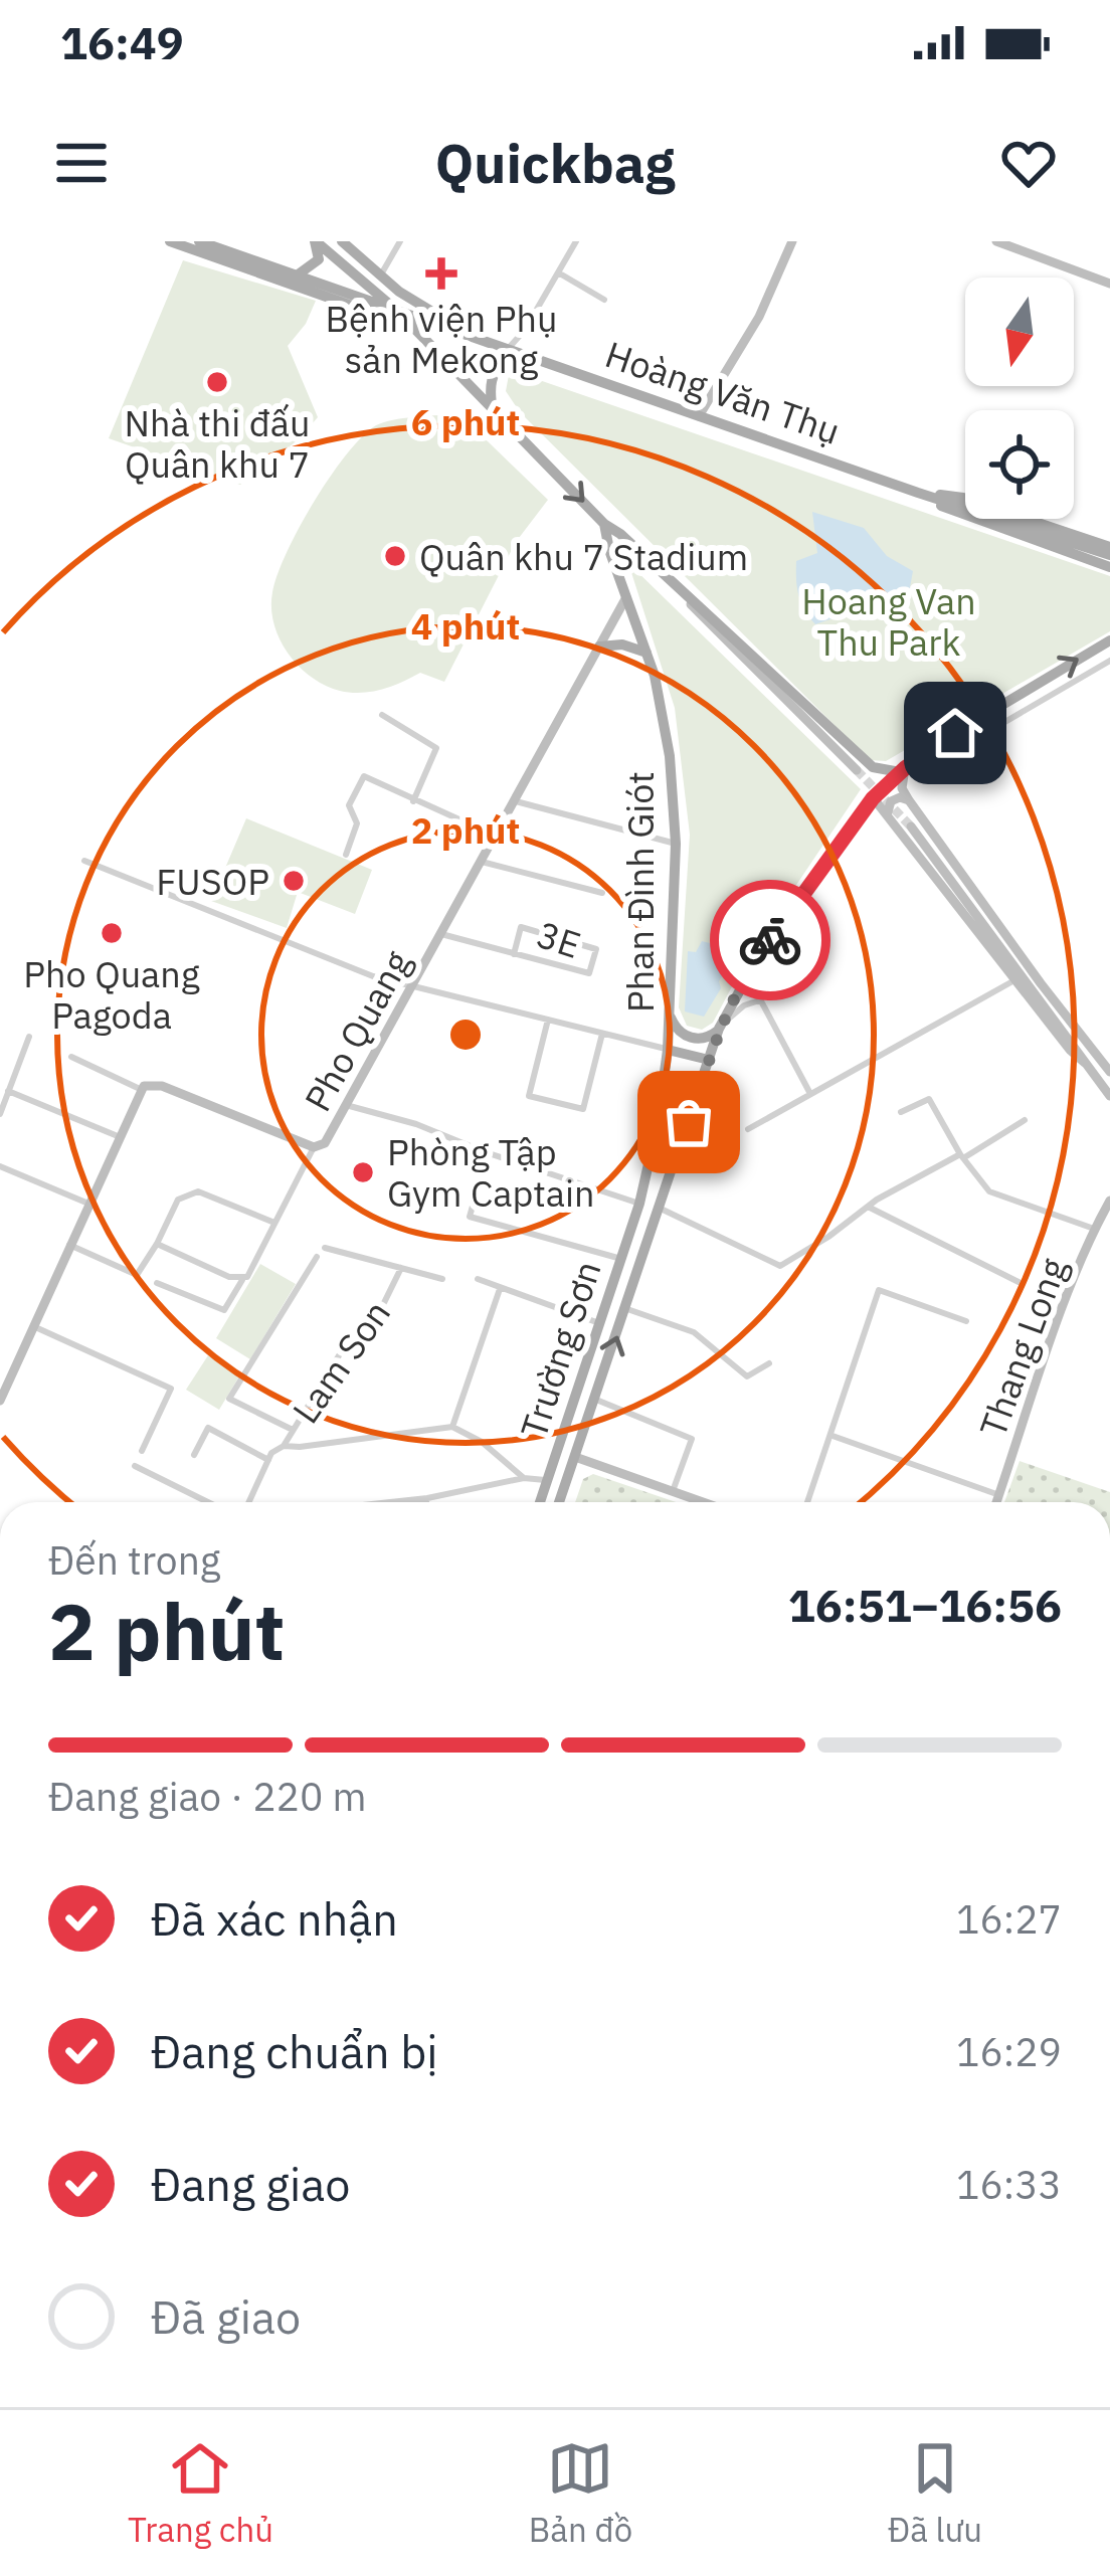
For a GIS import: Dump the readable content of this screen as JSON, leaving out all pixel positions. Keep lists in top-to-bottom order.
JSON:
{
  "streets": {
    "main road": [
      "Hoàng Văn Thụ",
      "Phan Đình Giót",
      "Pho Quang",
      "Thang Long",
      "Trường Sơn"
    ],
    "street": ["3E", "Lam Son"]
  },
  "crossings": [
    ["Phan Đình Giót", "Pho Quang"],
    ["Phan Đình Giót", "Trường Sơn"],
    ["3E", "Pho Quang"]
  ],
  "parks": ["Hoang Van Thu Park"],
  "places": {
    "health": ["Bệnh viện Phụ sản Mekong"],
    "other": [
      "Nhà thi đấu Quân khu 7",
      "Quân khu 7 Stadium",
      "FUSOP",
      "Pho Quang Pagoda",
      "Phòng Tập Gym Captain"
    ]
  },
  "north": "bottom",
  "page": {
    "status": "16:49",
    "header": "Quickbag",
    "heading": ["2 phút", "Đến trong", "16:51–16:56"],
    "bar": "Đang giao · 220 m",
    "list": [
      ["Đã xác nhận", "16:27"],
      ["Đang chuẩn bị", "16:29"],
      ["Đang giao", "16:33"],
      "Đã giao"
    ],
    "tabs": ["Trang chủ", "Bản đồ", "Đã lưu"]
  },
  "rings": ["6 phút", "4 phút", "2 phút"]
}
